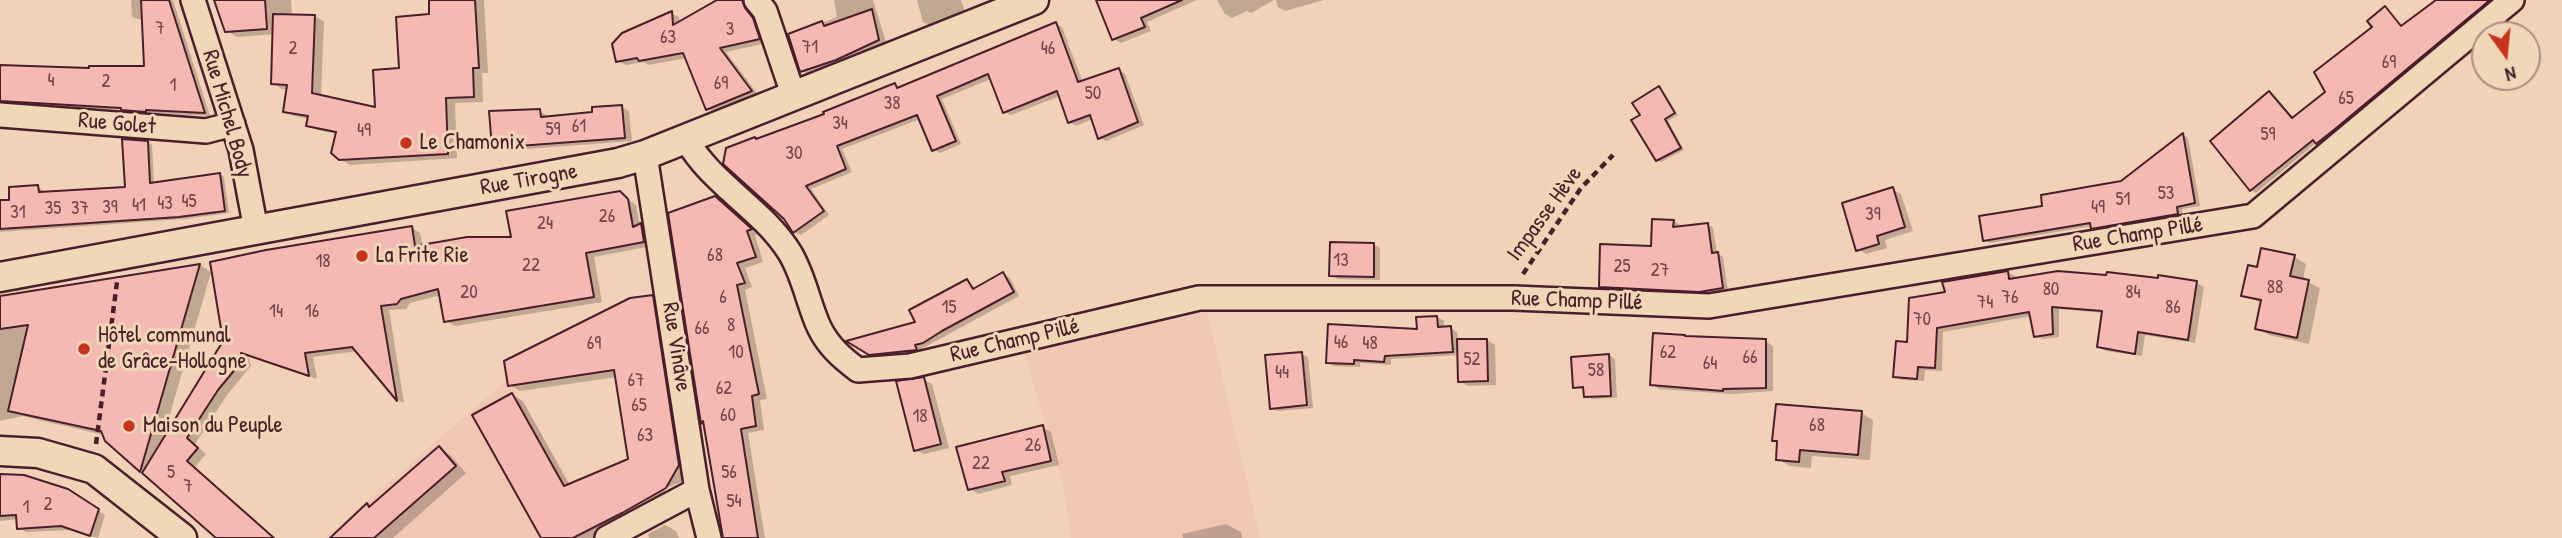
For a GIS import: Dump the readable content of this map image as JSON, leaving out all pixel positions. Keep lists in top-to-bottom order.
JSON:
{
  "streets": {
    "street": [
      "Rue Michel Body",
      "Rue Golet",
      "Rue Tirogne",
      "Rue Champ Pillé",
      "Rue Vinâve"
    ],
    "path": ["Impasse Hève"]
  },
  "crossings": [
    ["Rue Michel Body", "Rue Golet"],
    ["Rue Michel Body", "Rue Tirogne"],
    ["Rue Tirogne", "Rue Champ Pillé"],
    ["Rue Tirogne", "Rue Vinâve"],
    ["Impasse Hève", "Rue Champ Pillé"]
  ],
  "places": [
    "Le Chamonix",
    "La Frite Rie",
    "Hôtel communal de Grâce-Hollogne",
    "Maison du Peuple"
  ],
  "house_numbers": [
    "7",
    "3",
    "63",
    "71",
    "2",
    "46",
    "69",
    "4",
    "2",
    "69",
    "1",
    "50",
    "65",
    "38",
    "34",
    "61",
    "59",
    "49",
    "59",
    "30",
    "53",
    "51",
    "45",
    "43",
    "41",
    "39",
    "49",
    "35",
    "37",
    "31",
    "39",
    "26",
    "24",
    "68",
    "13",
    "18",
    "22",
    "25",
    "27",
    "88",
    "80",
    "20",
    "84",
    "6",
    "76",
    "74",
    "15",
    "86",
    "14",
    "16",
    "70",
    "8",
    "66",
    "46",
    "69",
    "48",
    "10",
    "62",
    "66",
    "52",
    "64",
    "58",
    "44",
    "67",
    "62",
    "65",
    "60",
    "18",
    "68",
    "63",
    "26",
    "22",
    "5",
    "56",
    "7",
    "54",
    "2",
    "1"
  ],
  "north": "bottom"
}
